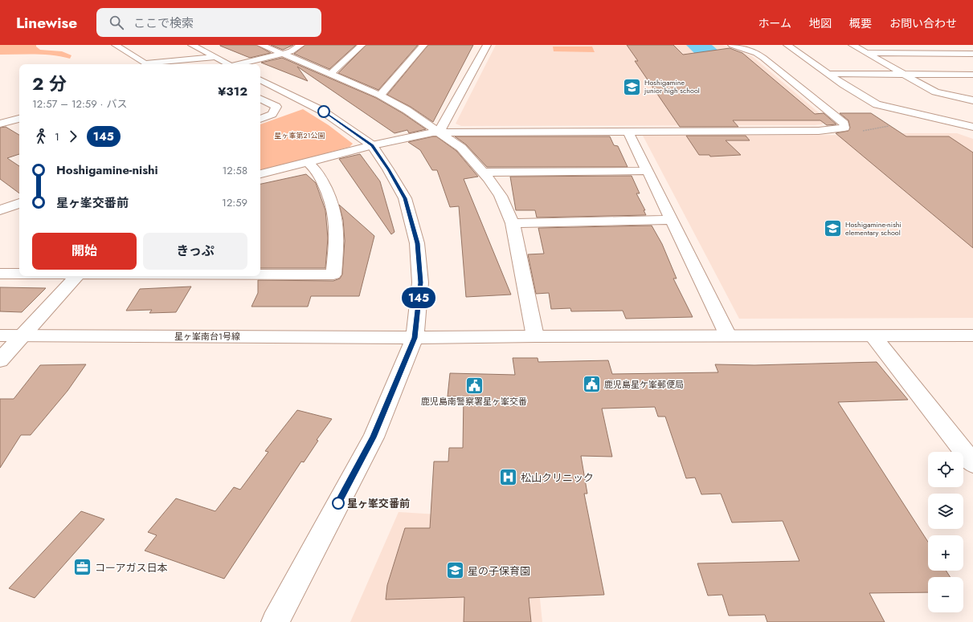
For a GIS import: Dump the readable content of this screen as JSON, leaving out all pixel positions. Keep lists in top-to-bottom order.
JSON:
{
  "streets": {
    "street": ["星ヶ峯南台1号線"]
  },
  "parks": ["星ヶ峯第21公園"],
  "places": {
    "school or university": ["Hoshigamine junior high school", "Hoshigamine-nishi elementary school", "星の子保育園"],
    "public building": ["鹿児島星ケ峯郵便局", "鹿児島南警察署星ヶ峯交番"],
    "hospital": ["松山クリニック"],
    "other": ["星ヶ峯交番前"],
    "office": ["コーアガス日本"]
  },
  "lines": ["bus line 145"],
  "page": {
    "header": "Linewise",
    "search": "ここで検索",
    "nav": [
      "ホーム",
      "地図",
      "概要",
      "お問い合わせ"
    ],
    "on_map": "145",
    "heading": ["2 分", "12:57 – 12:59 · バス", "¥312"],
    "legs": ["1", "145"],
    "list": [
      {
        "name": "Hoshigamine-nishi",
        "value": "12:58"
      },
      {
        "name": "星ヶ峯交番前",
        "value": "12:59"
      }
    ],
    "buttons": ["開始", "きっぷ"],
    "map_buttons": ["+", "−"]
  }
}
